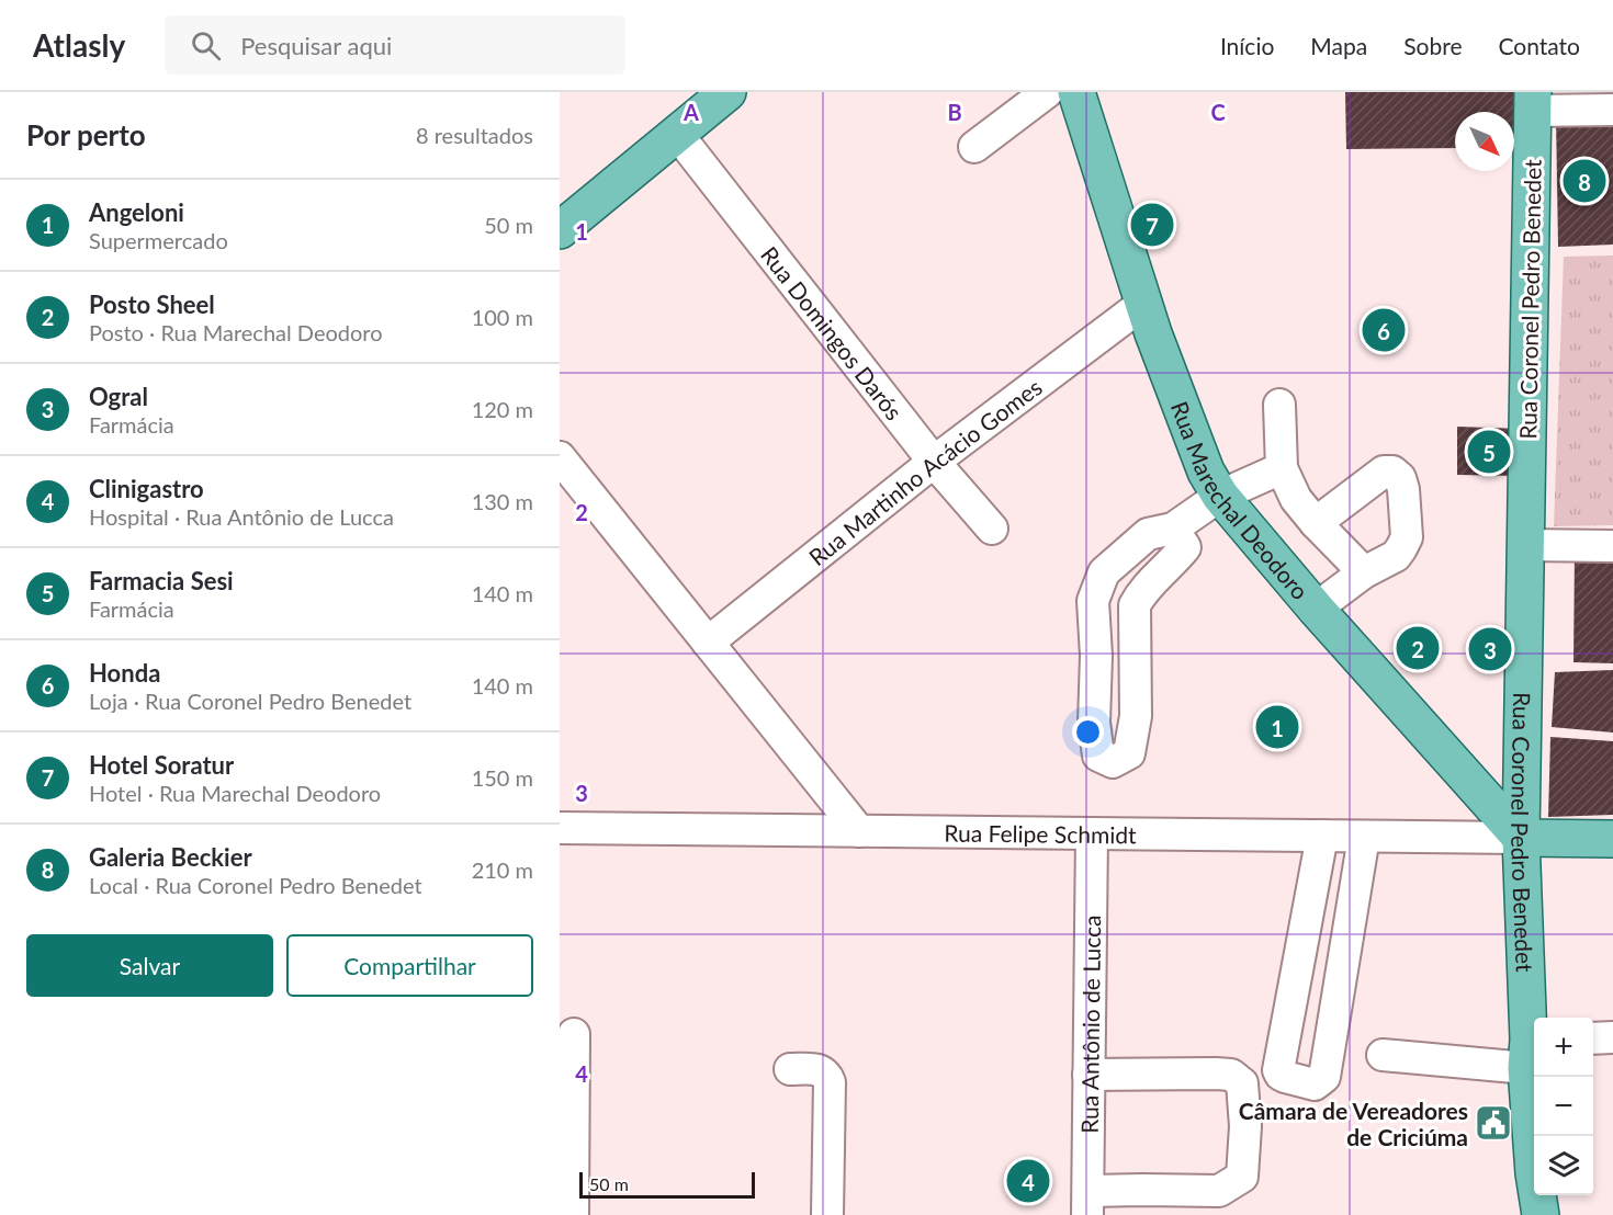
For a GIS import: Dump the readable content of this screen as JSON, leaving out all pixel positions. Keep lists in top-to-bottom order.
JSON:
{
  "streets": {
    "main road": ["Rua Coronel Pedro Benedet", "Rua Marechal Deodoro"],
    "street": [
      "Rua Domingos Darós",
      "Rua Martinho Acácio Gomes",
      "Rua Felipe Schmidt",
      "Rua Antônio de Lucca"
    ]
  },
  "crossings": [
    ["Rua Coronel Pedro Benedet", "Rua Marechal Deodoro"],
    ["Rua Coronel Pedro Benedet", "Rua Felipe Schmidt"],
    ["Rua Domingos Darós", "Rua Martinho Acácio Gomes"],
    ["Rua Martinho Acácio Gomes", "Rua Marechal Deodoro"],
    ["Rua Marechal Deodoro", "Rua Felipe Schmidt"],
    ["Rua Felipe Schmidt", "Rua Antônio de Lucca"]
  ],
  "places": {
    "public building": ["Câmara de Vereadores de Criciúma"]
  },
  "scale_bar": "50 m",
  "north": "bottom right",
  "page": {
    "header": "Atlasly",
    "search": "Pesquisar aqui",
    "nav": [
      "Início",
      "Mapa",
      "Sobre",
      "Contato"
    ],
    "heading": ["Por perto", "8 resultados"],
    "pins": [
      "8",
      "7",
      "6",
      "5",
      "2",
      "3",
      "1",
      "4"
    ],
    "list": [
      {
        "mark": "1",
        "name": "Angeloni",
        "note": "Supermercado",
        "value": "50 m"
      },
      {
        "mark": "2",
        "name": "Posto Sheel",
        "note": "Posto · Rua Marechal Deodoro",
        "value": "100 m"
      },
      {
        "mark": "3",
        "name": "Ogral",
        "note": "Farmácia",
        "value": "120 m"
      },
      {
        "mark": "4",
        "name": "Clinigastro",
        "note": "Hospital · Rua Antônio de Lucca",
        "value": "130 m"
      },
      {
        "mark": "5",
        "name": "Farmacia Sesi",
        "note": "Farmácia",
        "value": "140 m"
      },
      {
        "mark": "6",
        "name": "Honda",
        "note": "Loja · Rua Coronel Pedro Benedet",
        "value": "140 m"
      },
      {
        "mark": "7",
        "name": "Hotel Soratur",
        "note": "Hotel · Rua Marechal Deodoro",
        "value": "150 m"
      },
      {
        "mark": "8",
        "name": "Galeria Beckier",
        "note": "Local · Rua Coronel Pedro Benedet",
        "value": "210 m"
      }
    ],
    "buttons": ["Salvar", "Compartilhar"],
    "map_buttons": ["+", "−"],
    "scale": "50 m"
  },
  "grid": {
    "columns": ["A", "B", "C"],
    "rows": [
      "1",
      "2",
      "3",
      "4"
    ]
  }
}
